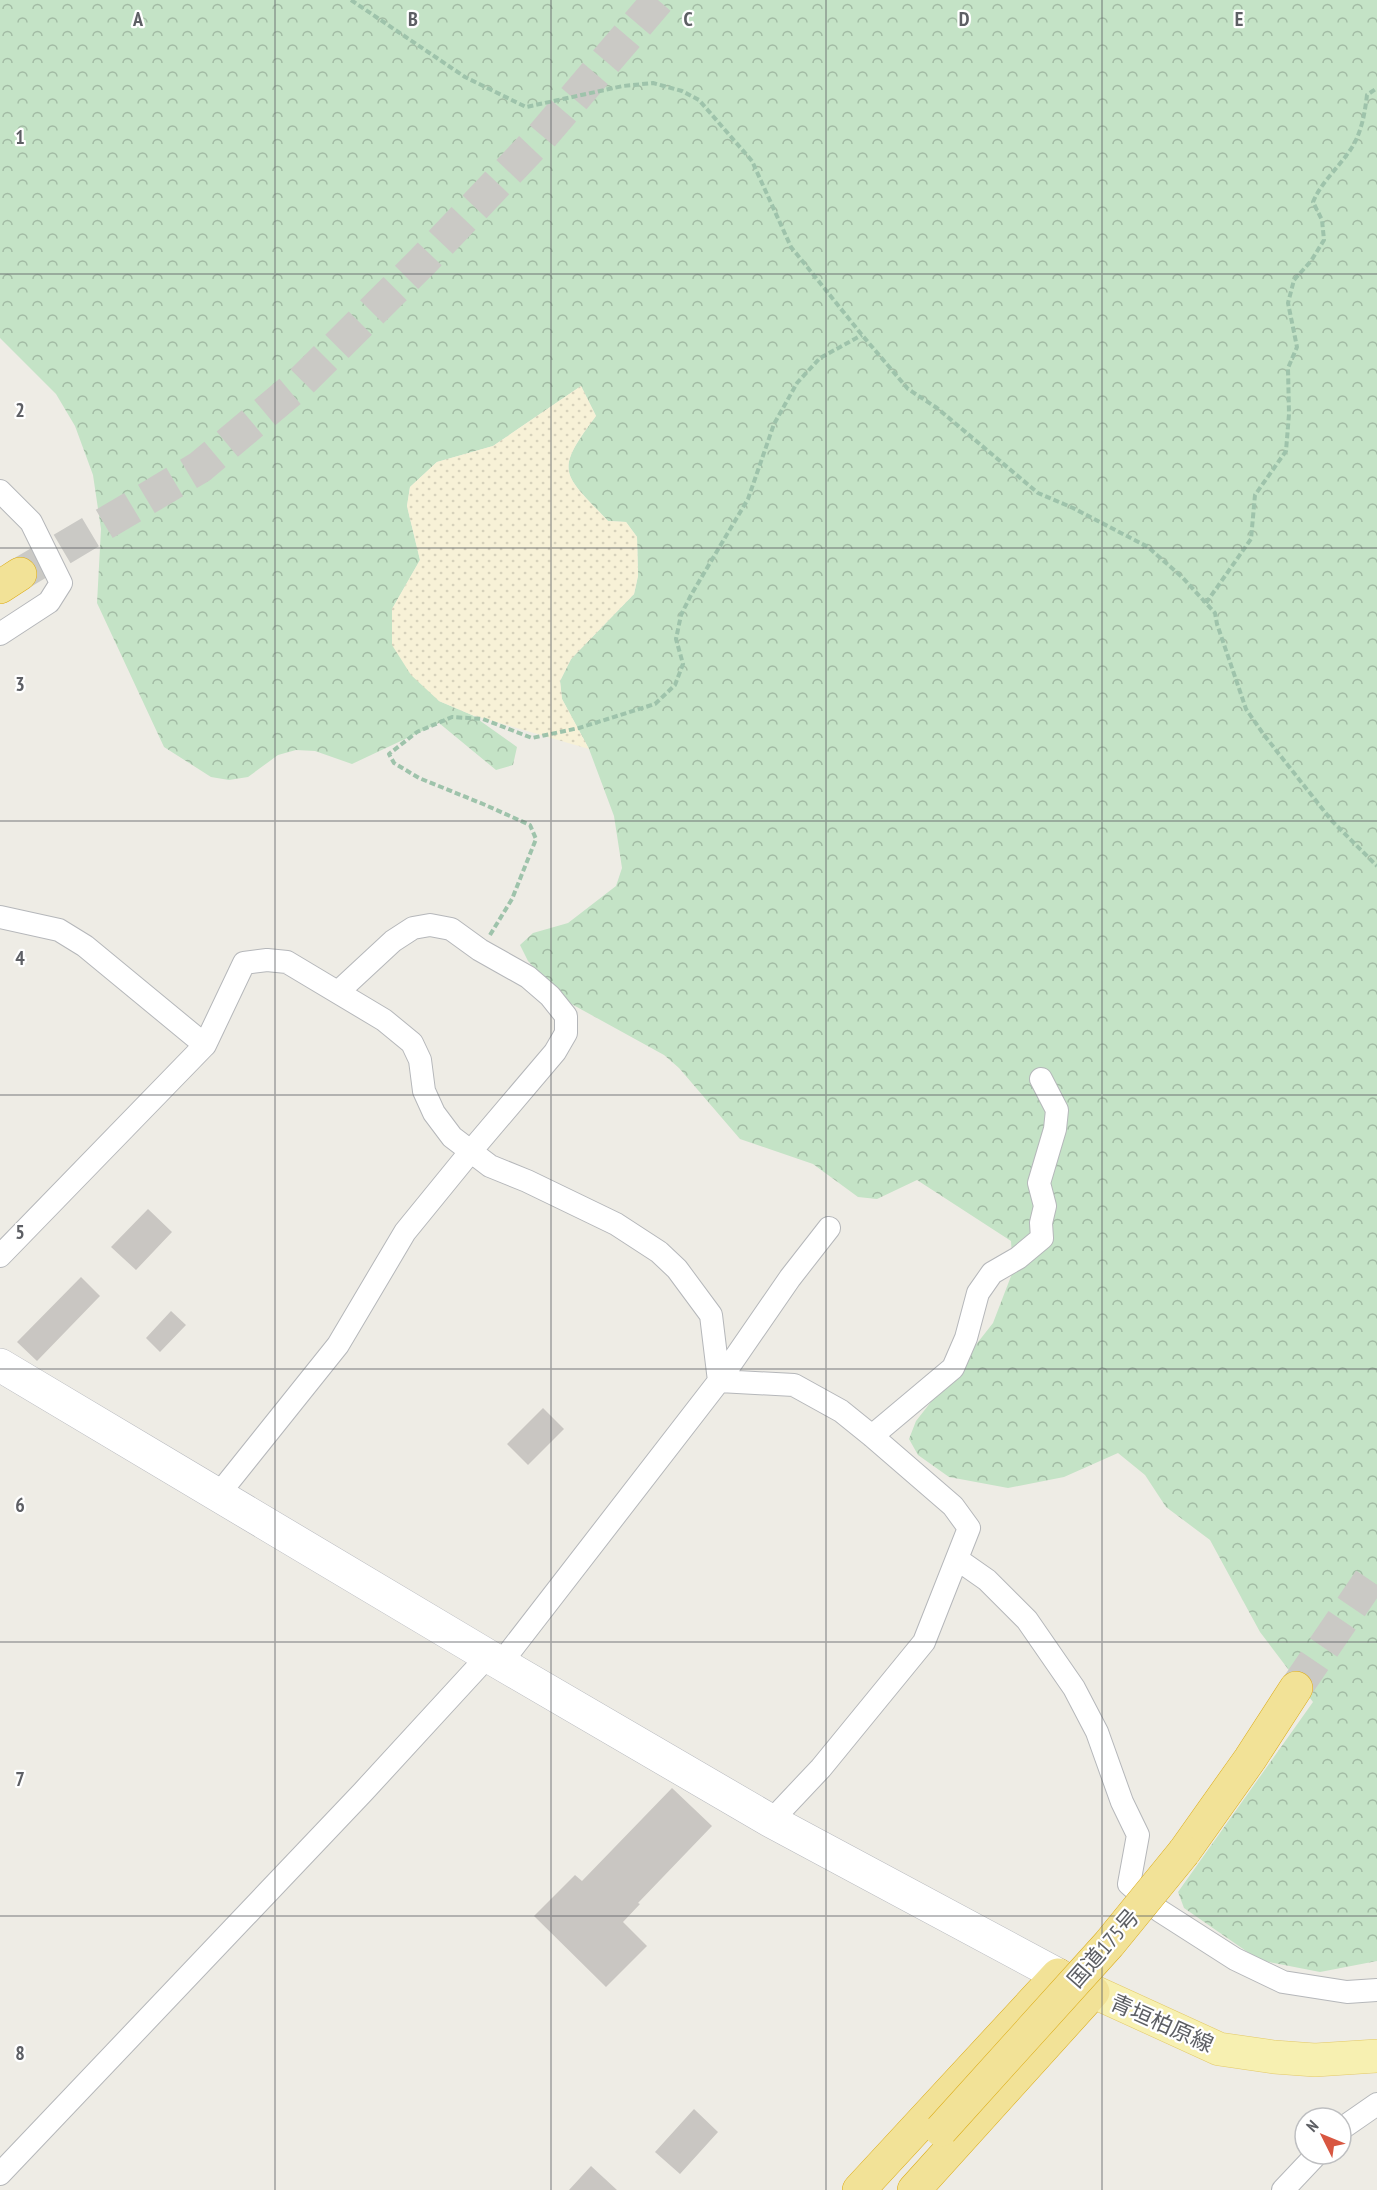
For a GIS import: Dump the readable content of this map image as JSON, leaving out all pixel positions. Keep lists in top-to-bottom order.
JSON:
{
  "streets": {
    "highway": ["国道175号"],
    "main road": ["青垣柏原線"]
  },
  "north": "top left",
  "grid": {
    "columns": [
      "A",
      "B",
      "C",
      "D",
      "E"
    ],
    "rows": [
      "1",
      "2",
      "3",
      "4",
      "5",
      "6",
      "7",
      "8"
    ]
  }
}
